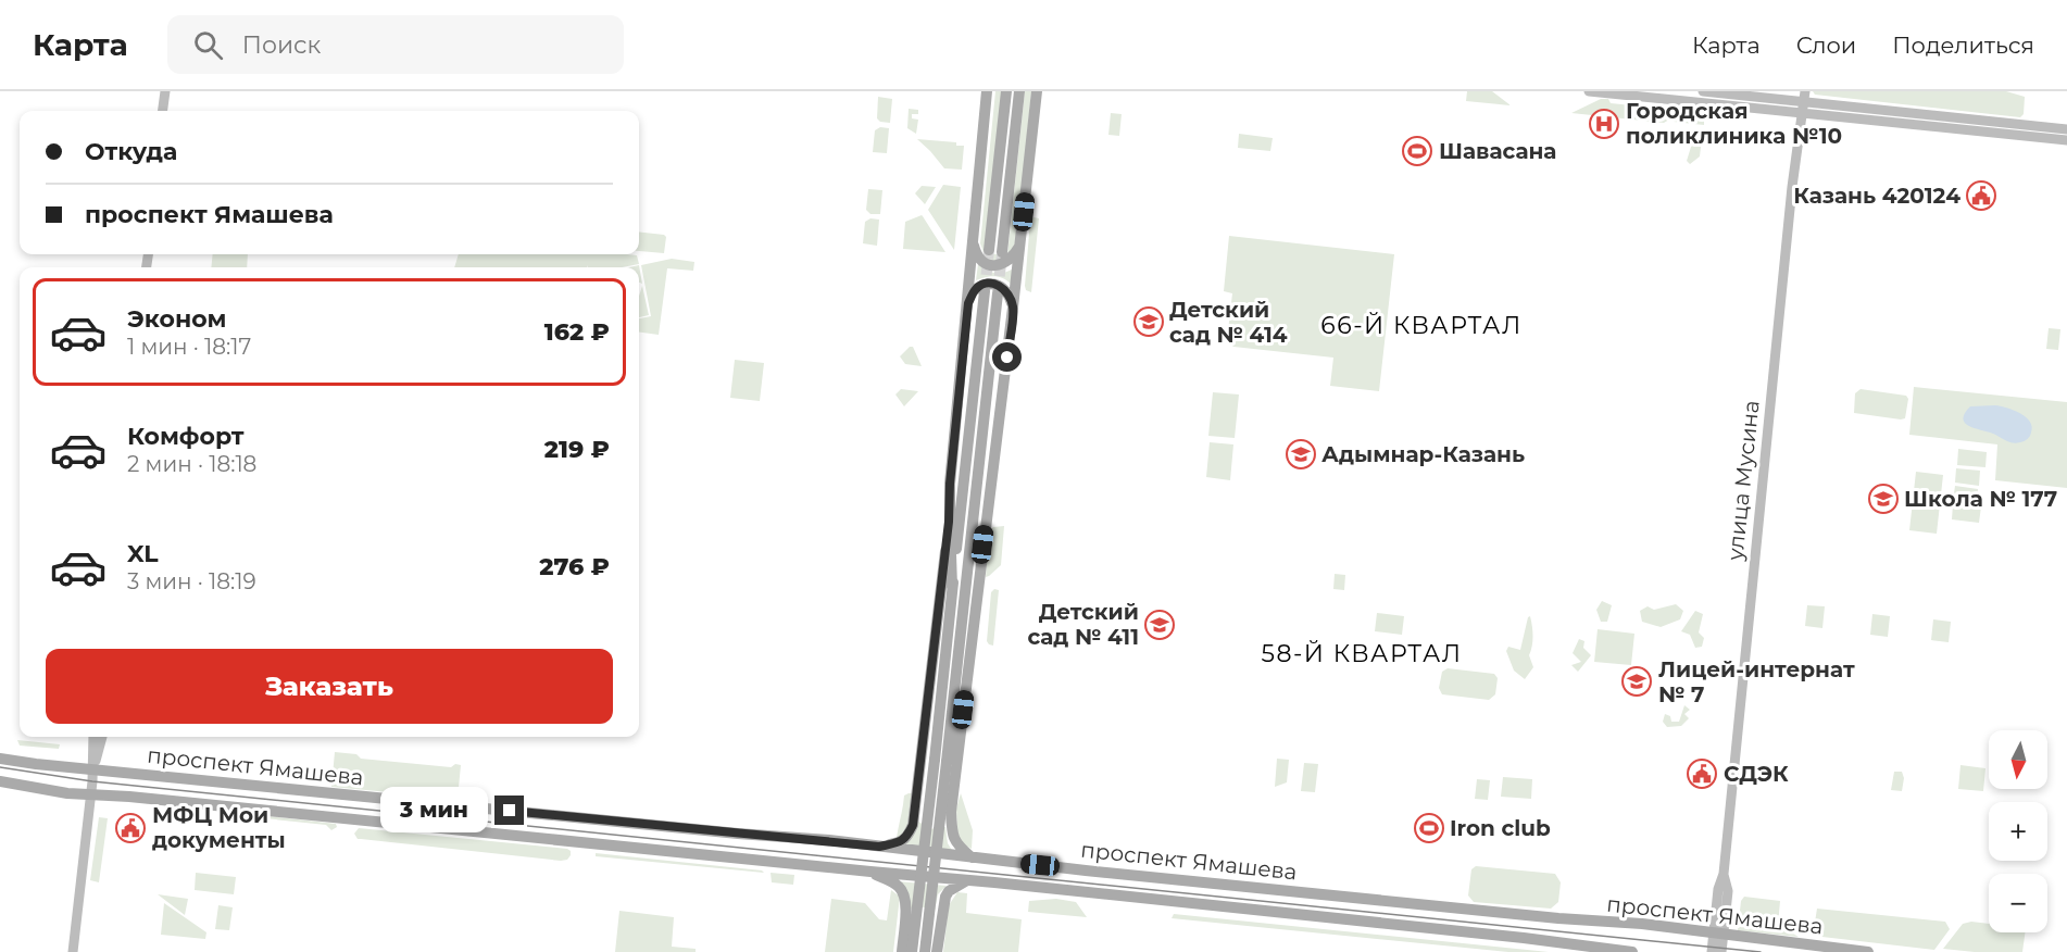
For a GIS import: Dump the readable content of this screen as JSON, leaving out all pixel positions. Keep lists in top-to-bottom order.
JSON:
{
  "streets": {
    "main road": ["проспект Ямашева"],
    "street": ["улица Мусина"]
  },
  "crossings": [
    ["улица Мусина", "проспект Ямашева"]
  ],
  "districts": ["66-Й КВАРТАЛ", "58-Й КВАРТАЛ"],
  "places": {
    "hospital": ["Городская поликлиника №10"],
    "sports": ["Шавасана", "Iron club"],
    "public building": ["Казань 420124", "СДЭК", "МФЦ Мои документы"],
    "school or university": [
      "Детский сад № 414",
      "Адымнар-Казань",
      "Школа № 177",
      "Детский сад № 411",
      "Лицей-интернат № 7"
    ]
  },
  "north": "bottom",
  "page": {
    "header": "Карта",
    "search": "Поиск",
    "nav": ["Карта", "Слои", "Поделиться"],
    "banner": ["Откуда", "проспект Ямашева"],
    "list": [
      {
        "name": "Эконом",
        "note": "1 мин · 18:17",
        "value": "162 ₽"
      },
      {
        "name": "Комфорт",
        "note": "2 мин · 18:18",
        "value": "219 ₽"
      },
      {
        "name": "XL",
        "note": "3 мин · 18:19",
        "value": "276 ₽"
      }
    ],
    "buttons": "Заказать",
    "map_buttons": ["+", "−"],
    "bubble": "3 мин"
  }
}
